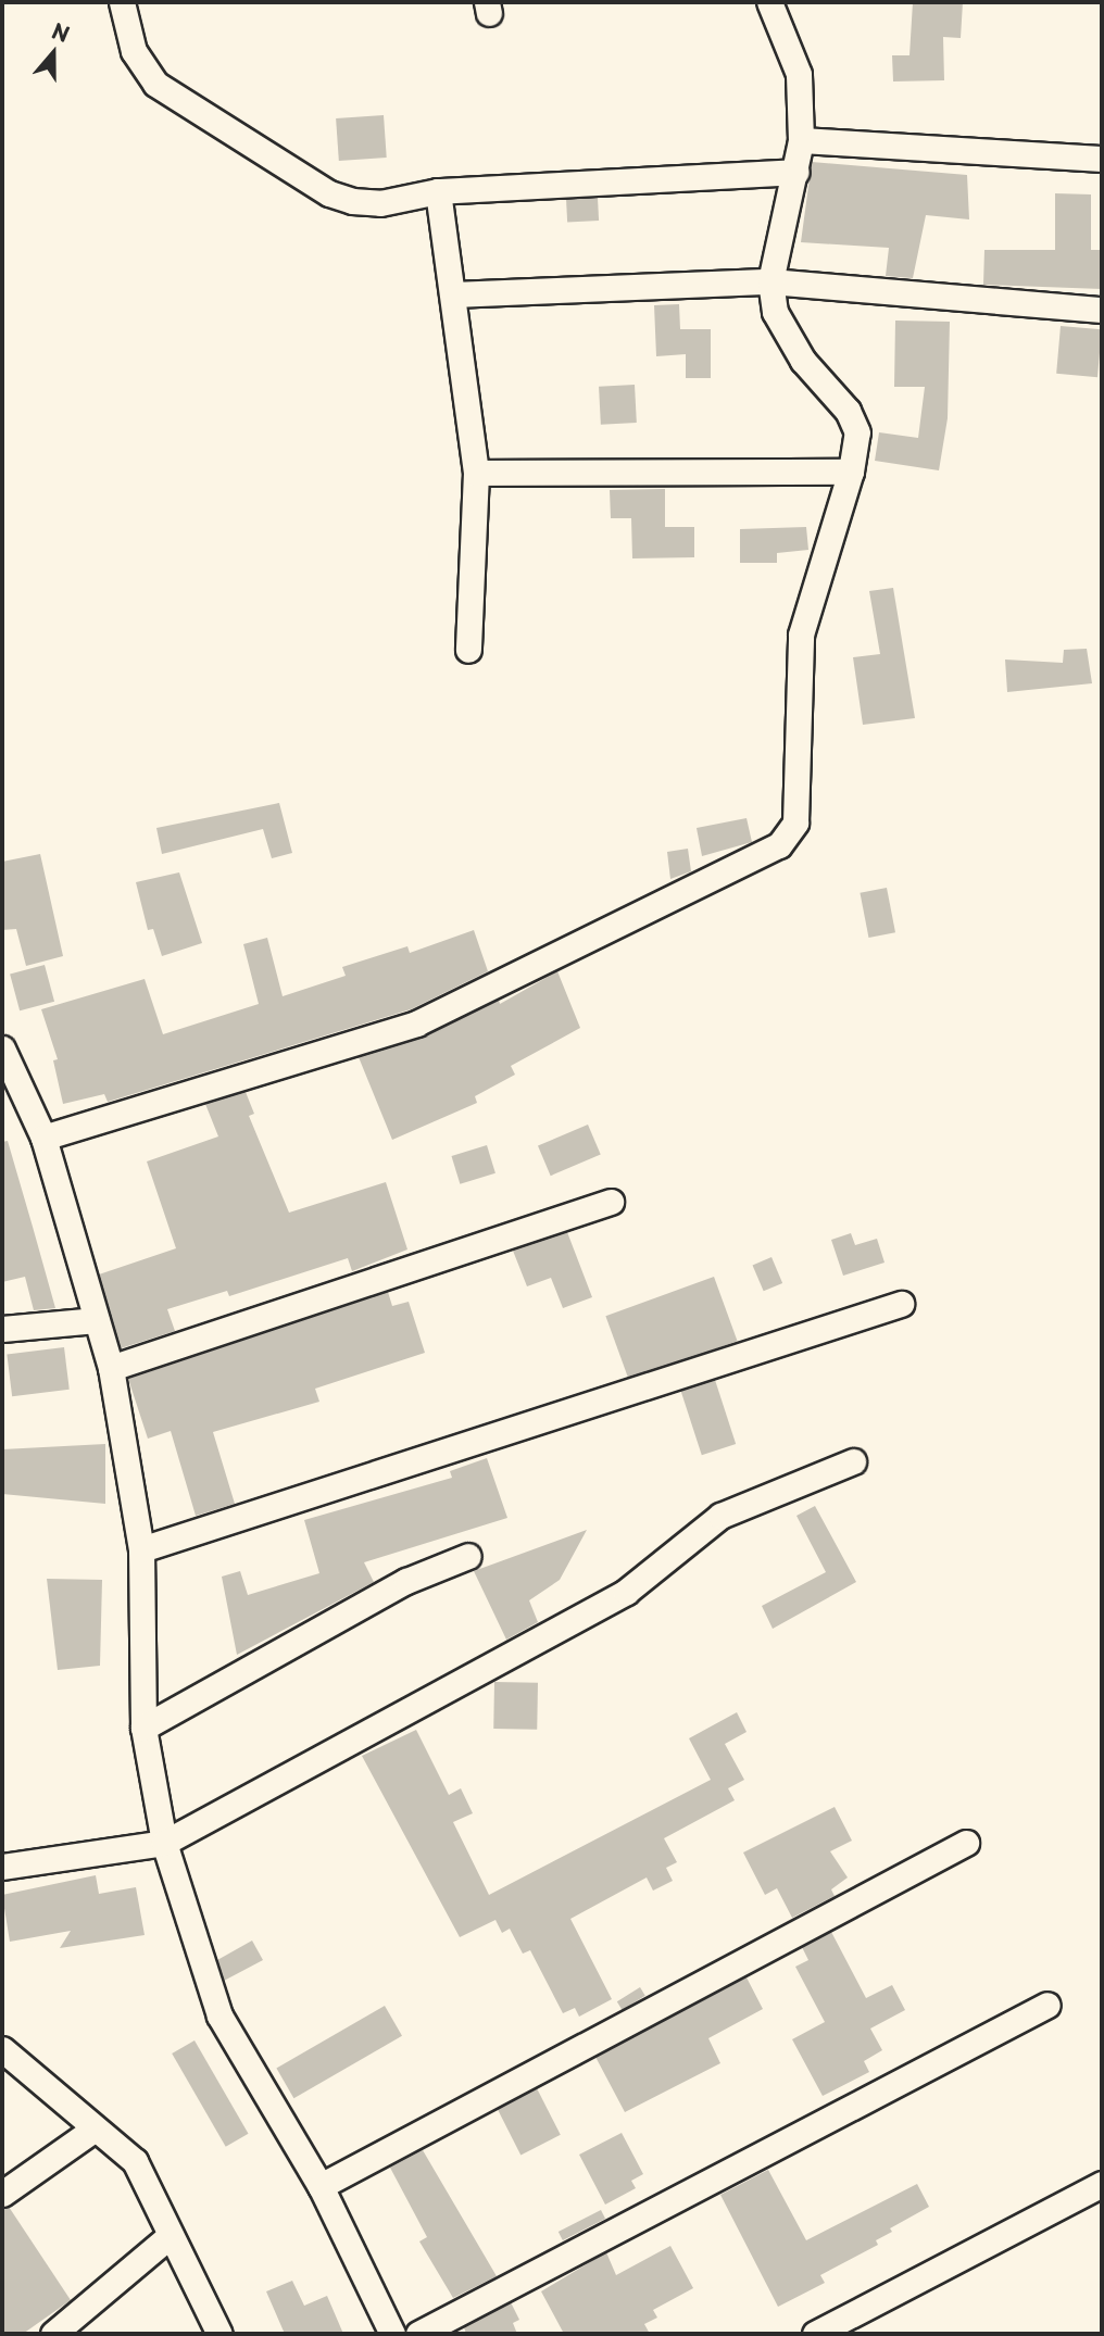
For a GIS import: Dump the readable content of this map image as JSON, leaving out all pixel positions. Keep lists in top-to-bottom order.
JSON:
{
  "north": "top"
}
